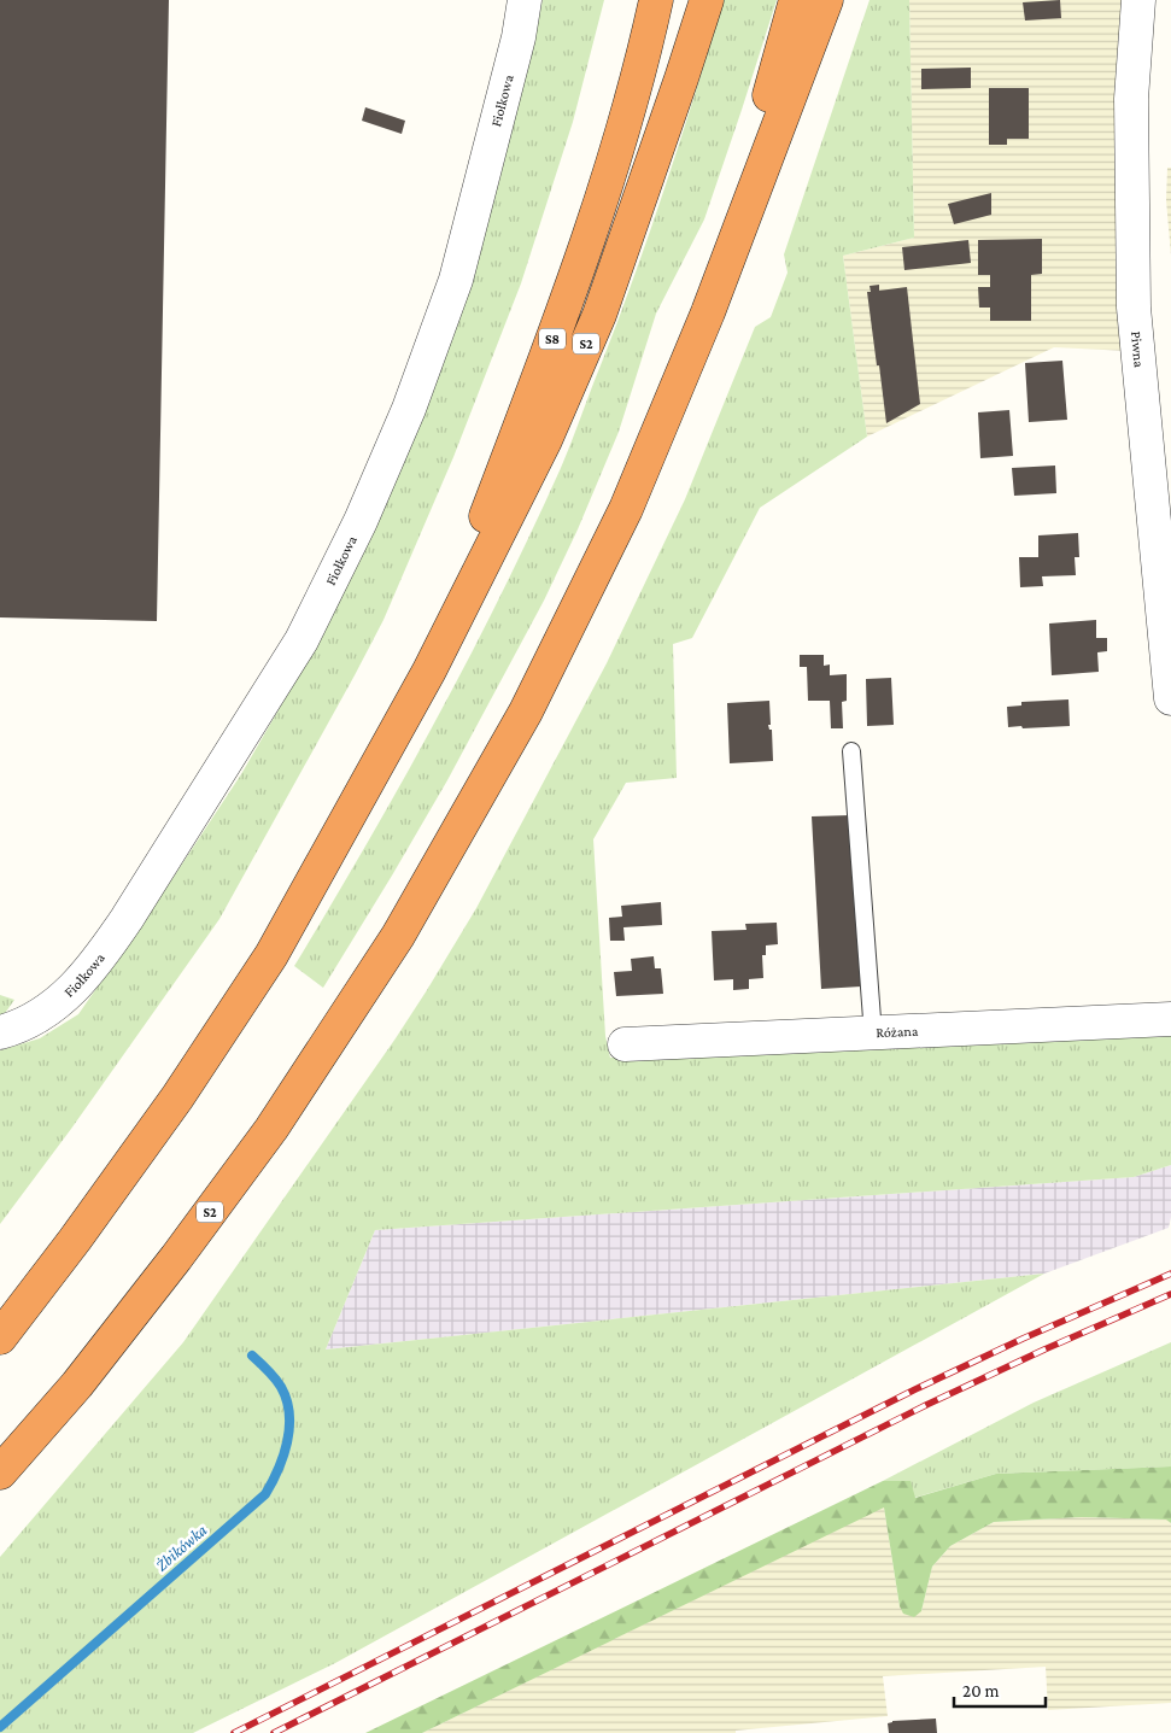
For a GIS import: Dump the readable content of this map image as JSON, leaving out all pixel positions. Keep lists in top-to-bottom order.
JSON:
{
  "streets": {
    "highway": ["S8", "S2"],
    "street": ["Fiołkowa", "Piwna", "Różana"]
  },
  "crossings": [
    ["S8", "S2"]
  ],
  "water": ["Żbikówka"],
  "scale_bar": "20 m"
}
